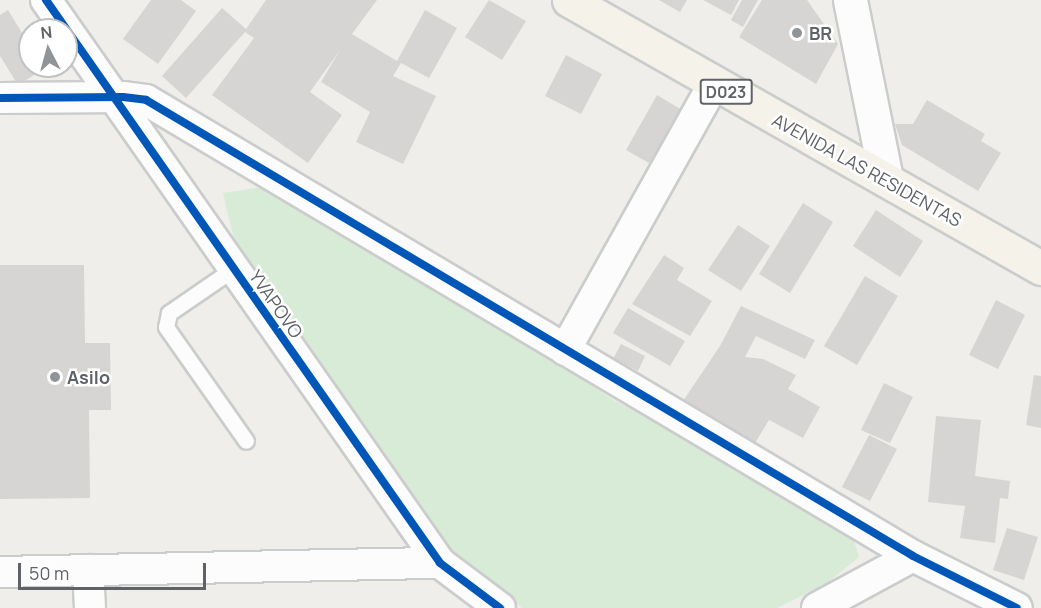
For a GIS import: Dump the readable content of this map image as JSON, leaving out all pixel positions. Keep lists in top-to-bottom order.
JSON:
{
  "streets": {
    "main road": ["D023", "AVENIDA LAS RESIDENTAS"],
    "street": ["YVAPOVO"]
  },
  "places": ["BR", "Asilo"],
  "scale_bar": "50 m",
  "north": "top"
}
